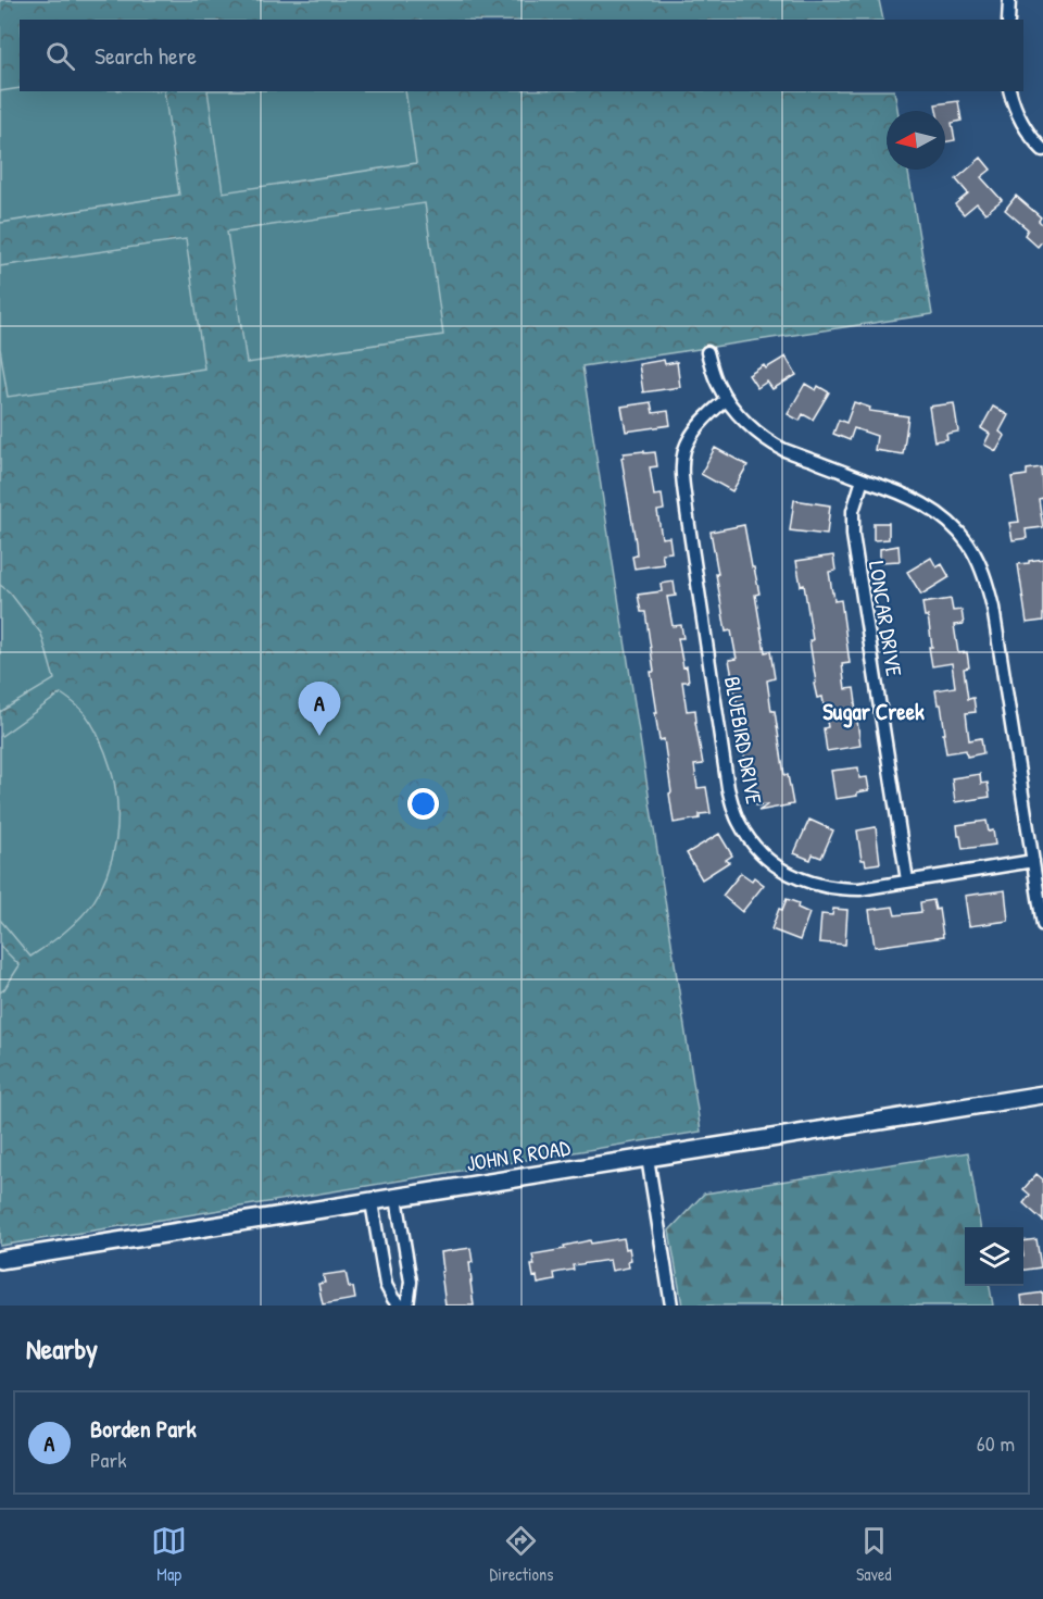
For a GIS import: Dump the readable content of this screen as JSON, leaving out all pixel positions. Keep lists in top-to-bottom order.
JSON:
{
  "streets": {
    "main road": ["JOHN R ROAD"],
    "street": ["LONCAR DRIVE", "BLUEBIRD DRIVE"]
  },
  "crossings": [
    ["LONCAR DRIVE", "BLUEBIRD DRIVE"]
  ],
  "districts": ["Sugar Creek"],
  "north": "left",
  "page": {
    "search": "Search here",
    "pins": "A",
    "heading": "Nearby",
    "list": [
      {
        "mark": "A",
        "name": "Borden Park",
        "note": "Park",
        "value": "60 m"
      }
    ],
    "nav": ["Map", "Directions", "Saved"]
  }
}
